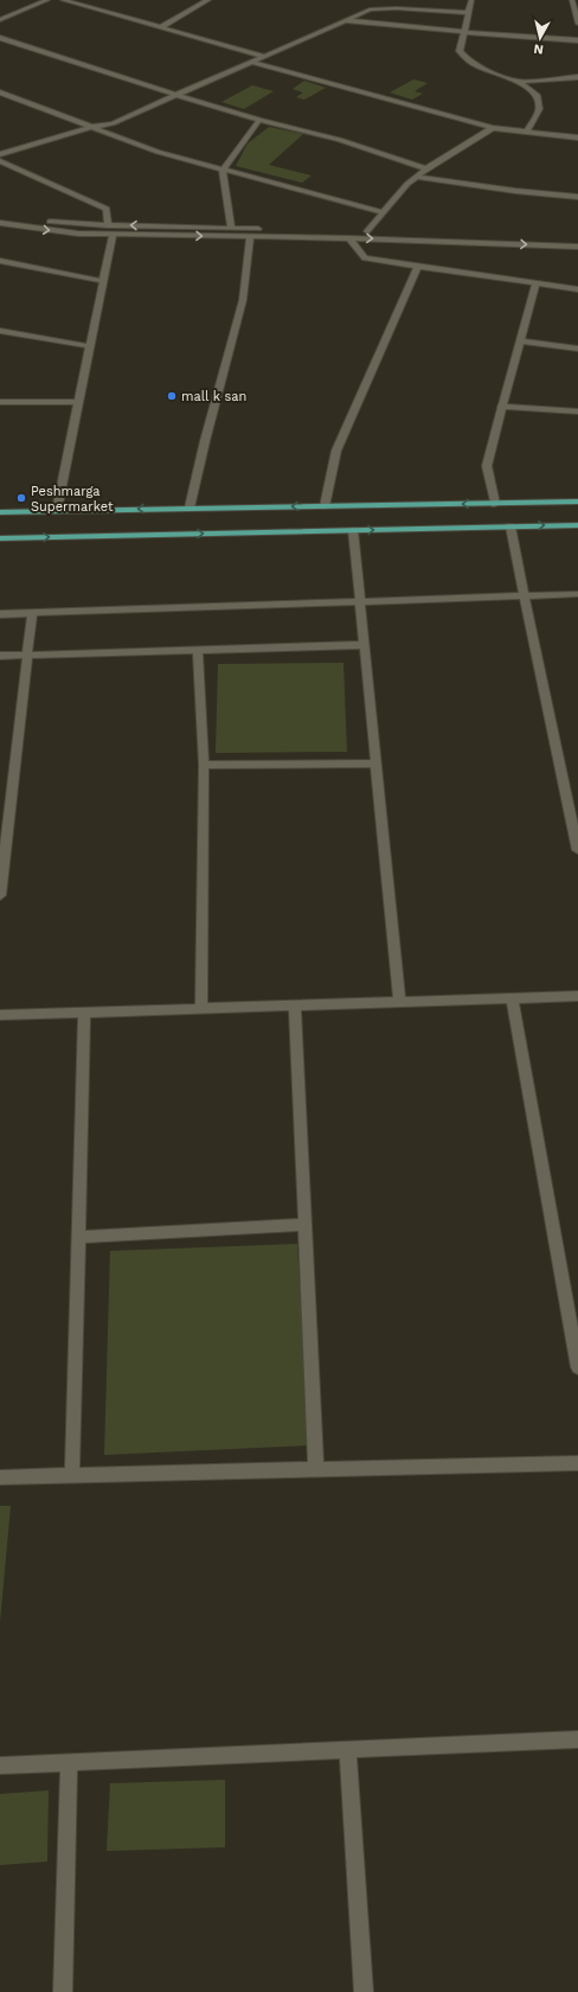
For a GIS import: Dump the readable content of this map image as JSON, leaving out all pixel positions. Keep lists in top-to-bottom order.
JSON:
{
  "places": ["mall k san", "Peshmarga Supermarket"],
  "north": "bottom"
}
